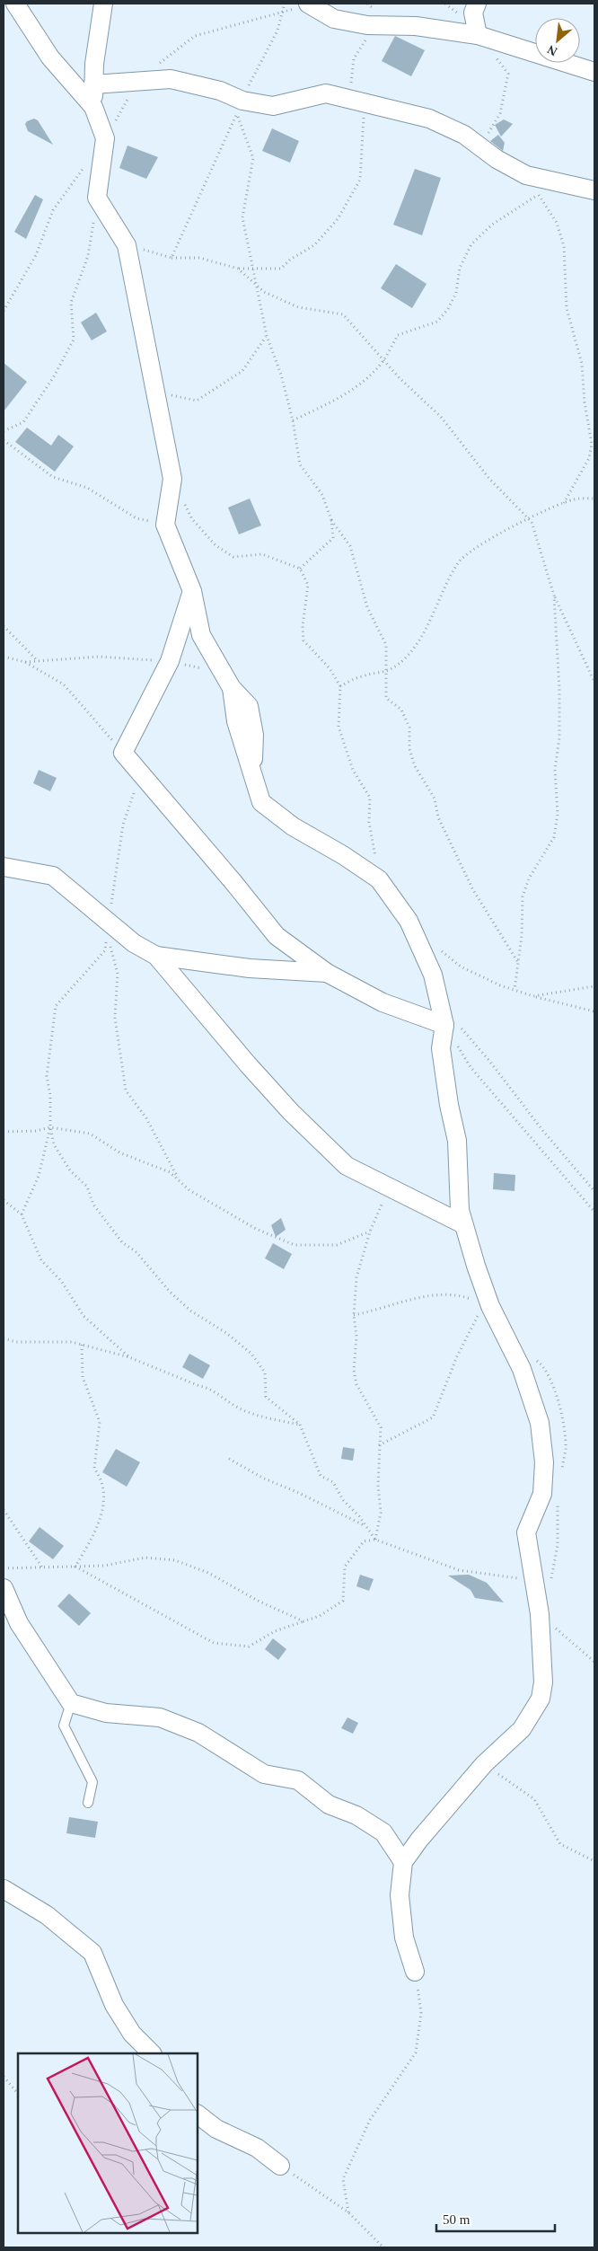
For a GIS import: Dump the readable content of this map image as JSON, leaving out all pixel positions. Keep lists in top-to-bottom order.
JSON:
{
  "scale_bar": "50 m",
  "north": "bottom left"
}
